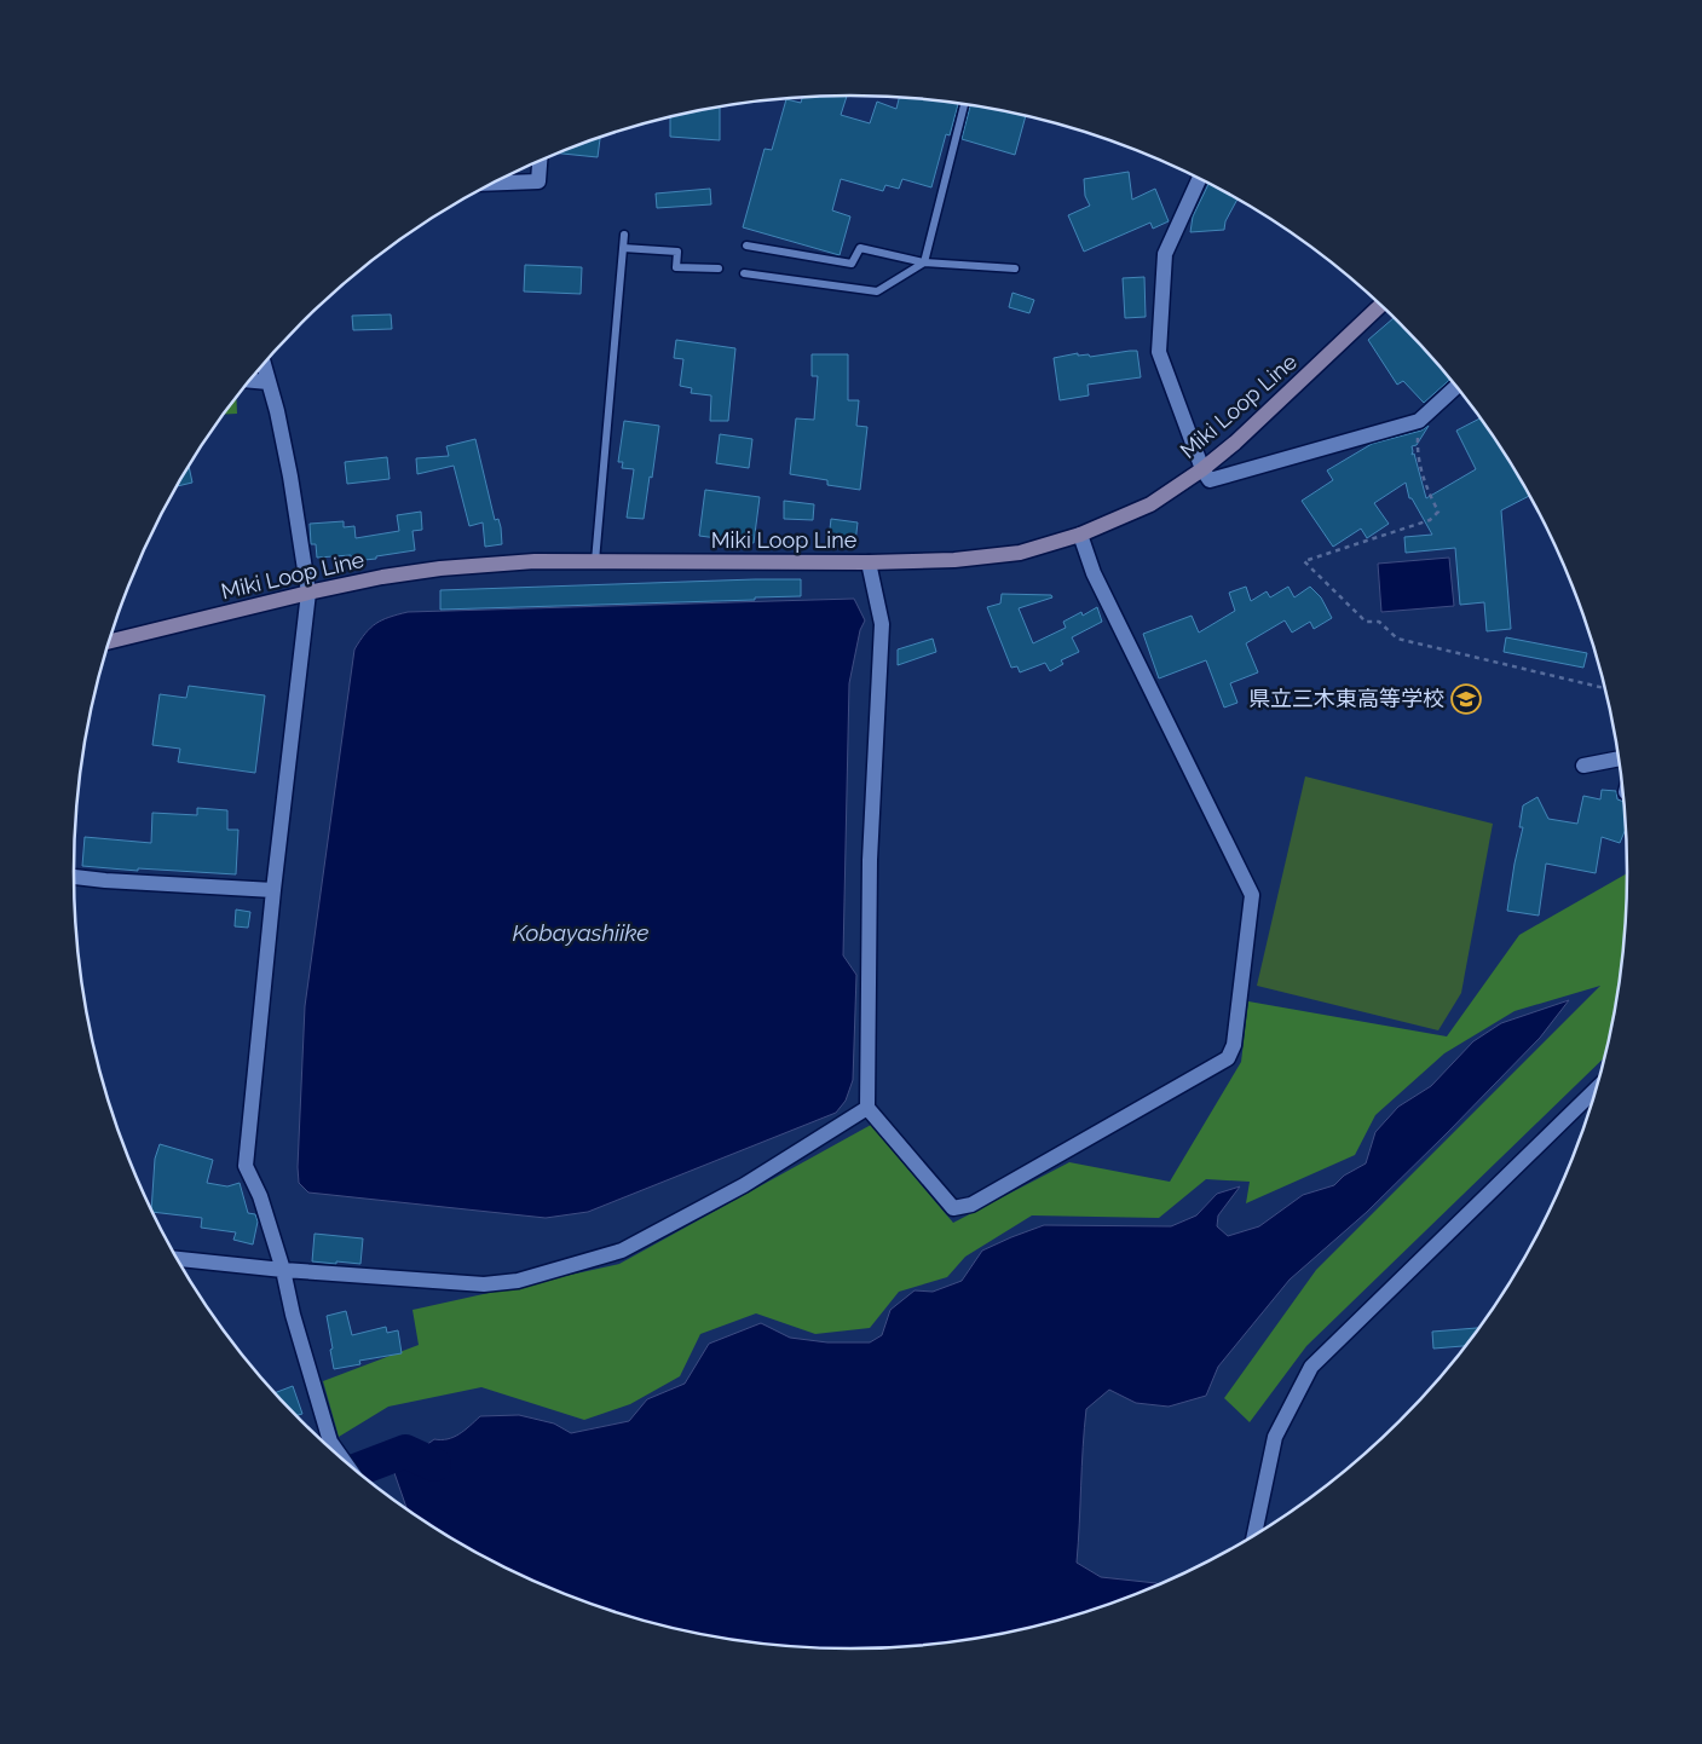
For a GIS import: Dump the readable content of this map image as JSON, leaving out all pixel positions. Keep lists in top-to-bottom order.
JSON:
{
  "streets": {
    "main road": ["Miki Loop Line"]
  },
  "water": ["Kobayashiike"],
  "places": {
    "school or university": ["県立三木東高等学校"]
  }
}
